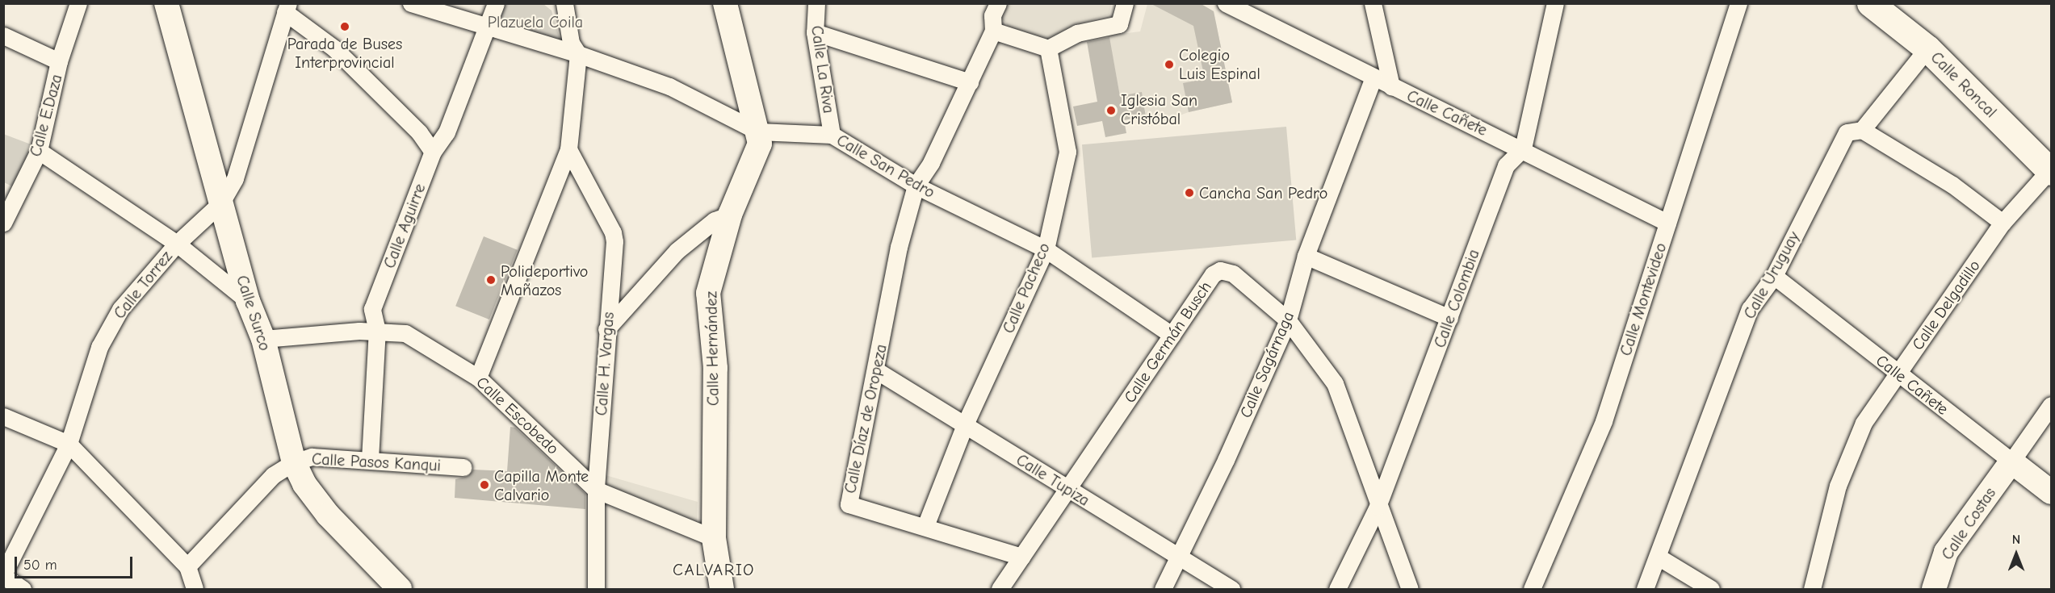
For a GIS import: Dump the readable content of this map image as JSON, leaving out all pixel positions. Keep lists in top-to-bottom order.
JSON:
{
  "streets": {
    "main road": [
      "Calle Roncal",
      "Calle Cañete",
      "Calle Surco",
      "Calle Hernández",
      "Calle Costas"
    ],
    "street": [
      "Calle La Riva",
      "Calle E.Daza",
      "Calle San Pedro",
      "Calle Aguirre",
      "Calle Uruguay",
      "Calle Torrez",
      "Calle Pacheco",
      "Calle Colombia",
      "Calle Montevideo",
      "Calle Delgadillo",
      "Calle Germán Busch",
      "Calle H. Vargas",
      "Calle Sagárnaga",
      "Calle Escobedo",
      "Calle Díaz de Oropeza",
      "Calle Pasos Kanqui",
      "Calle Tupiza"
    ]
  },
  "crossings": [
    ["Calle La Riva", "Calle San Pedro"],
    ["Calle Roncal", "Calle Uruguay"],
    ["Calle Roncal", "Calle Delgadillo"],
    ["Calle Cañete", "Calle Uruguay"],
    ["Calle Cañete", "Calle Colombia"],
    ["Calle Cañete", "Calle Montevideo"],
    ["Calle Cañete", "Calle Delgadillo"],
    ["Calle Cañete", "Calle Sagárnaga"],
    ["Calle Cañete", "Calle Costas"],
    ["Calle San Pedro", "Calle Aguirre"],
    ["Calle San Pedro", "Calle Pacheco"],
    ["Calle San Pedro", "Calle Germán Busch"],
    ["Calle San Pedro", "Calle Hernández"],
    ["Calle San Pedro", "Calle Díaz de Oropeza"],
    ["Calle Aguirre", "Calle Escobedo"],
    ["Calle Aguirre", "Calle Pasos Kanqui"],
    ["Calle Torrez", "Calle Surco"],
    ["Calle Pacheco", "Calle Díaz de Oropeza"],
    ["Calle Pacheco", "Calle Tupiza"],
    ["Calle Colombia", "Calle Germán Busch"],
    ["Calle Surco", "Calle Escobedo"],
    ["Calle Surco", "Calle Pasos Kanqui"],
    ["Calle Germán Busch", "Calle Sagárnaga"],
    ["Calle Germán Busch", "Calle Díaz de Oropeza"],
    ["Calle Germán Busch", "Calle Tupiza"],
    ["Calle H. Vargas", "Calle Escobedo"],
    ["Calle Sagárnaga", "Calle Tupiza"],
    ["Calle Díaz de Oropeza", "Calle Tupiza"]
  ],
  "districts": ["CALVARIO"],
  "parks": ["Plazuela Coila"],
  "places": [
    "Parada de Buses Interprovincial",
    "Colegio Luis Espinal",
    "Iglesia San Cristóbal",
    "Cancha San Pedro",
    "Polideportivo Mañazos",
    "Capilla Monte Calvario"
  ],
  "scale_bar": "50 m",
  "north": "top"
}
